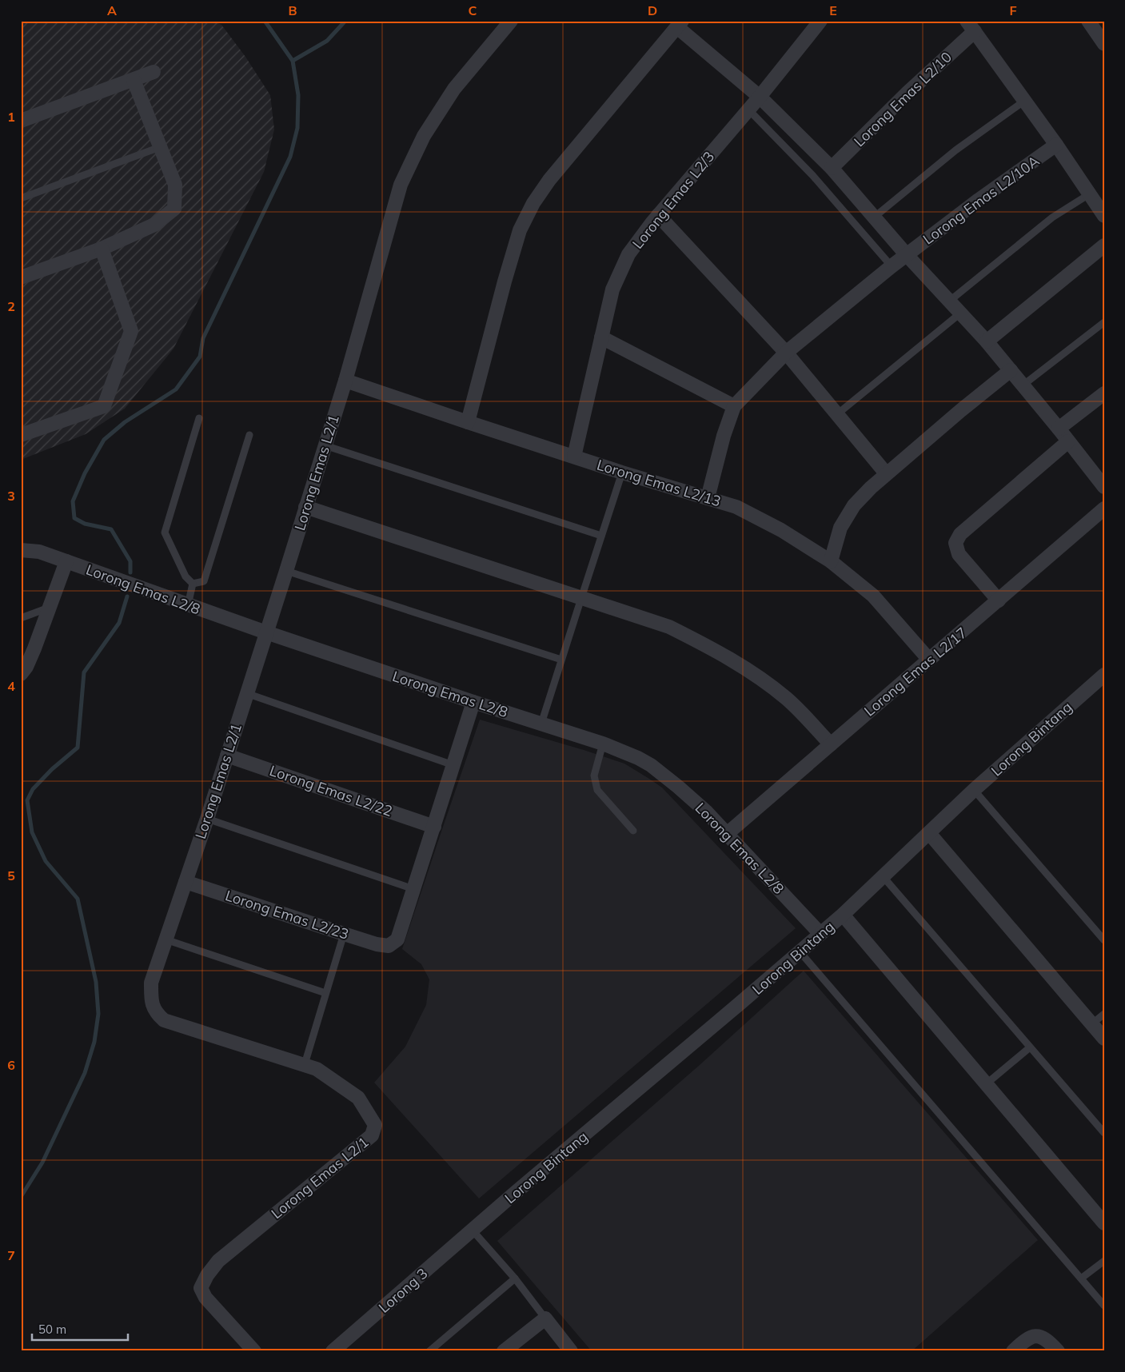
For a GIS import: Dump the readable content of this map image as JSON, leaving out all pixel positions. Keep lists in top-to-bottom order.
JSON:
{
  "streets": {
    "street": [
      "Lorong Emas L2/10",
      "Lorong Emas L2/3",
      "Lorong Emas L2/10A",
      "Lorong Emas L2/1",
      "Lorong Emas L2/13",
      "Lorong Emas L2/8",
      "Lorong Emas L2/17",
      "Lorong Bintang",
      "Lorong Emas L2/22",
      "Lorong Emas L2/23",
      "Lorong 3"
    ]
  },
  "crossings": [
    ["Lorong Emas L2/3", "Lorong Emas L2/13"],
    ["Lorong Emas L2/1", "Lorong Emas L2/13"],
    ["Lorong Emas L2/1", "Lorong Emas L2/8"],
    ["Lorong Emas L2/1", "Lorong Emas L2/22"],
    ["Lorong Emas L2/1", "Lorong Emas L2/23"],
    ["Lorong Emas L2/13", "Lorong Emas L2/17"],
    ["Lorong Emas L2/8", "Lorong Emas L2/17"],
    ["Lorong Emas L2/8", "Lorong Bintang"],
    ["Lorong Bintang", "Lorong 3"]
  ],
  "scale_bar": "50 m",
  "grid": {
    "columns": [
      "A",
      "B",
      "C",
      "D",
      "E",
      "F"
    ],
    "rows": [
      "1",
      "2",
      "3",
      "4",
      "5",
      "6",
      "7"
    ]
  }
}
